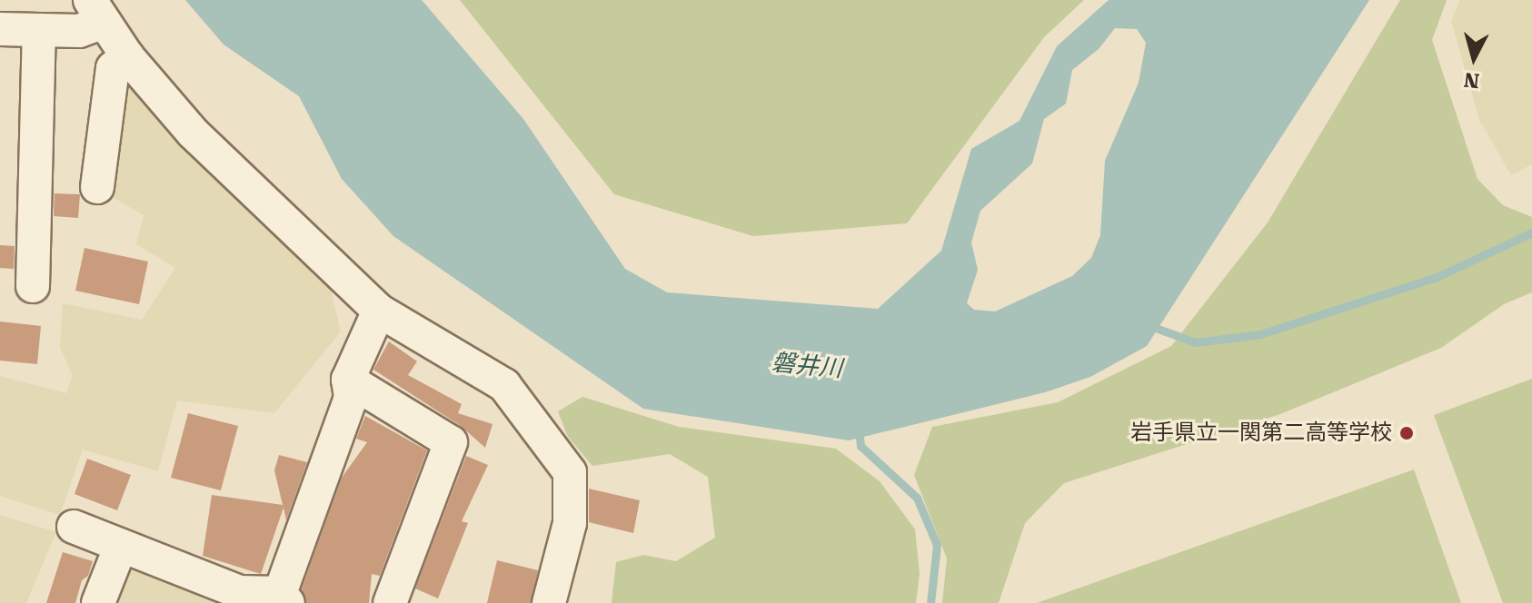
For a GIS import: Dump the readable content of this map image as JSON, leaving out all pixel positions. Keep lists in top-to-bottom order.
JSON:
{
  "water": ["磐井川"],
  "places": ["岩手県立一関第二高等学校"],
  "north": "bottom"
}
